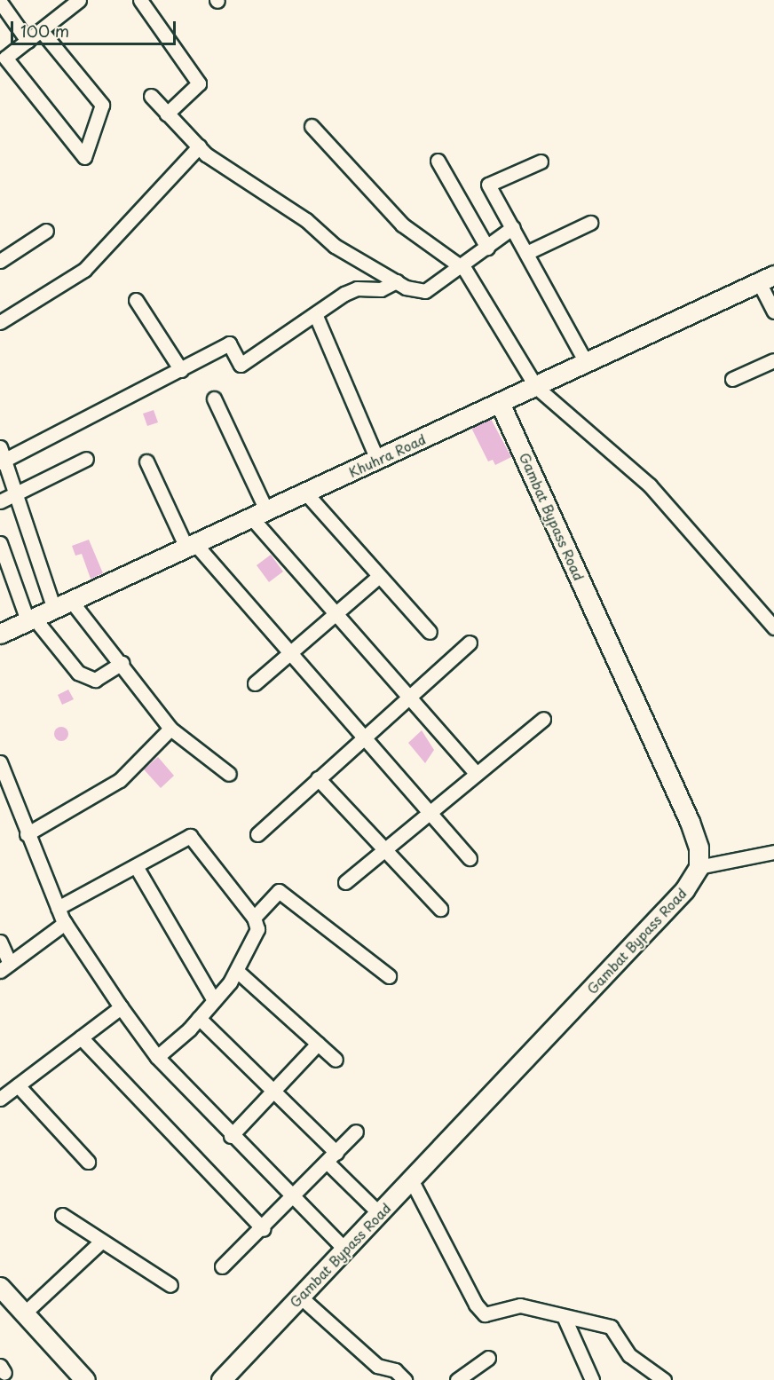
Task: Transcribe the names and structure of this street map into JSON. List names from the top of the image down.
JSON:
{
  "streets": {
    "street": ["Khuhra Road", "Gambat Bypass Road"]
  },
  "crossings": [
    ["Khuhra Road", "Gambat Bypass Road"]
  ],
  "scale_bar": "100 m"
}
